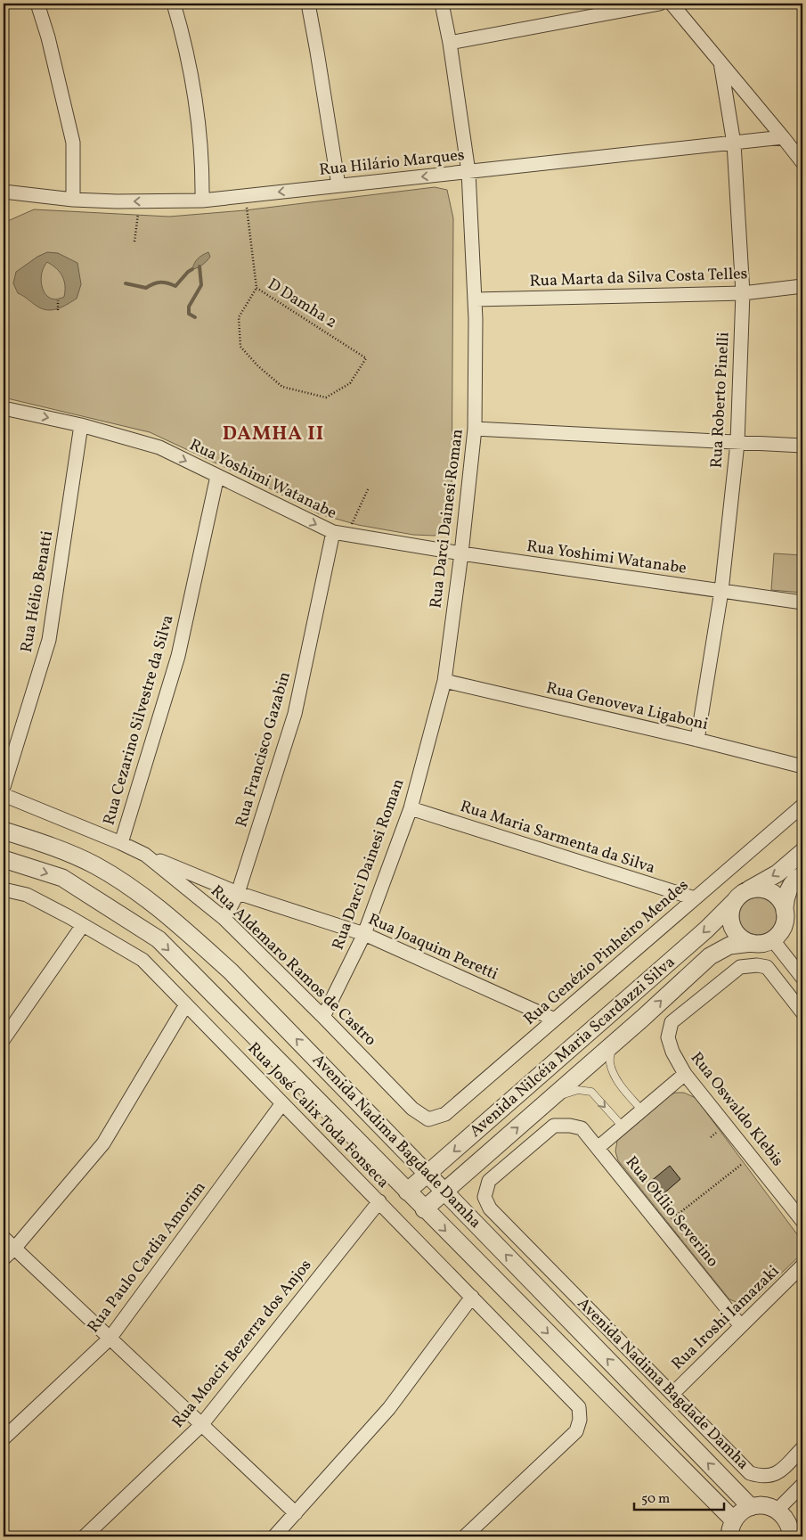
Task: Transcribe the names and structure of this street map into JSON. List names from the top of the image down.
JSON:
{
  "streets": {
    "street": [
      "Rua Hilário Marques",
      "Rua Marta da Silva Costa Telles",
      "Rua Roberto Pinelli",
      "Rua Yoshimi Watanabe",
      "Rua Darci Dainesi Roman",
      "Rua Hélio Benatti",
      "Rua Genoveva Ligaboni",
      "Rua Cezarino Silvestre da Silva",
      "Rua Francisco Gazabin",
      "Rua Maria Sarmenta da Silva",
      "Rua Joaquim Peretti",
      "Rua Genézio Pinheiro Mendes",
      "Rua Aldemaro Ramos de Castro",
      "Avenida Nilcéia Maria Scardazzi Silva",
      "Rua Oswaldo Klebis",
      "Rua José Calix Toda Fonseca",
      "Avenida Nadima Bagdade Damha",
      "Rua Otílio Severino",
      "Rua Paulo Cardia Amorim",
      "Rua Iroshi Iamazaki",
      "Rua Moacir Bezerra dos Anjos"
    ],
    "path": ["D Damha 2"]
  },
  "crossings": [
    ["Rua Hilário Marques", "Rua Roberto Pinelli"],
    ["Rua Hilário Marques", "Rua Darci Dainesi Roman"],
    ["Rua Marta da Silva Costa Telles", "Rua Roberto Pinelli"],
    ["Rua Marta da Silva Costa Telles", "Rua Darci Dainesi Roman"],
    ["Rua Roberto Pinelli", "Rua Yoshimi Watanabe"],
    ["Rua Roberto Pinelli", "Rua Genoveva Ligaboni"],
    ["Rua Yoshimi Watanabe", "Rua Darci Dainesi Roman"],
    ["Rua Yoshimi Watanabe", "Rua Hélio Benatti"],
    ["Rua Yoshimi Watanabe", "Rua Cezarino Silvestre da Silva"],
    ["Rua Yoshimi Watanabe", "Rua Francisco Gazabin"],
    ["Rua Darci Dainesi Roman", "Rua Genoveva Ligaboni"],
    ["Rua Darci Dainesi Roman", "Rua Maria Sarmenta da Silva"],
    ["Rua Darci Dainesi Roman", "Rua Joaquim Peretti"],
    ["Rua Darci Dainesi Roman", "Rua Aldemaro Ramos de Castro"],
    ["Rua Cezarino Silvestre da Silva", "Rua Aldemaro Ramos de Castro"],
    ["Rua Francisco Gazabin", "Rua Joaquim Peretti"],
    ["Rua Francisco Gazabin", "Rua Aldemaro Ramos de Castro"],
    ["Rua Maria Sarmenta da Silva", "Rua Genézio Pinheiro Mendes"],
    ["Rua Joaquim Peretti", "Rua Genézio Pinheiro Mendes"],
    ["Rua Joaquim Peretti", "Rua Aldemaro Ramos de Castro"],
    ["Rua Genézio Pinheiro Mendes", "Rua Aldemaro Ramos de Castro"],
    ["Avenida Nilcéia Maria Scardazzi Silva", "Avenida Nadima Bagdade Damha"],
    ["Rua José Calix Toda Fonseca", "Rua Paulo Cardia Amorim"],
    ["Rua José Calix Toda Fonseca", "Rua Moacir Bezerra dos Anjos"],
    ["Avenida Nadima Bagdade Damha", "Rua Otílio Severino"],
    ["Avenida Nadima Bagdade Damha", "Rua Iroshi Iamazaki"],
    ["Rua Otílio Severino", "Rua Iroshi Iamazaki"]
  ],
  "one_way": ["Rua Hilário Marques", "Rua Yoshimi Watanabe"],
  "districts": ["DAMHA II"],
  "scale_bar": "50 m"
}
